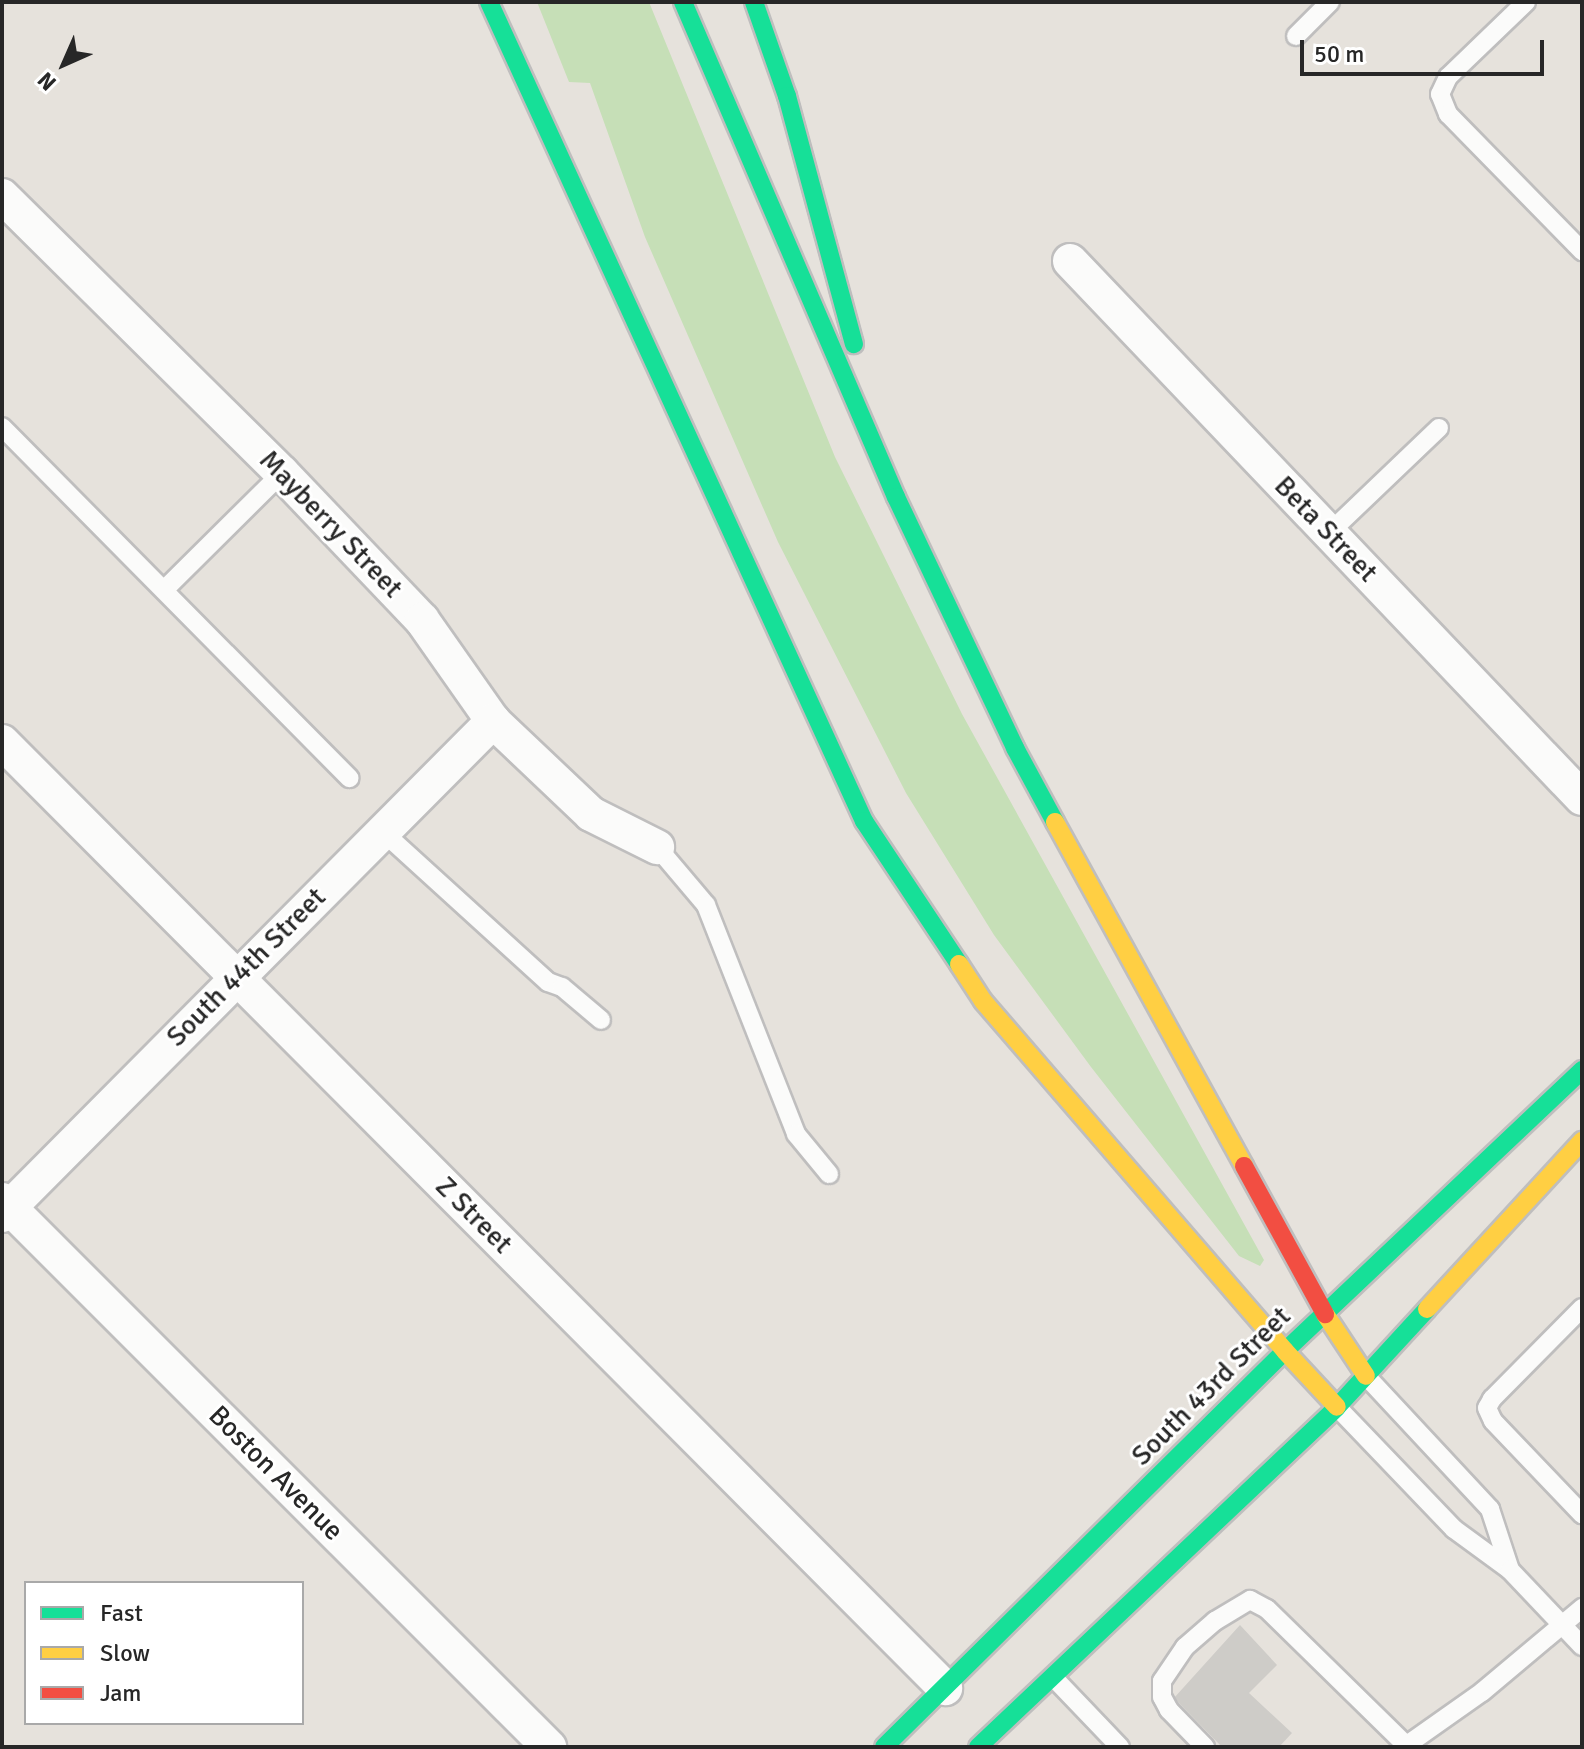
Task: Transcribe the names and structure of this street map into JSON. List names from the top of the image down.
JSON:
{
  "streets": {
    "main road": ["South 43rd Street"],
    "street": [
      "Mayberry Street",
      "Beta Street",
      "South 44th Street",
      "Z Street",
      "Boston Avenue"
    ]
  },
  "crossings": [
    ["Mayberry Street", "South 44th Street"],
    ["South 44th Street", "Z Street"],
    ["South 44th Street", "Boston Avenue"],
    ["Z Street", "South 43rd Street"]
  ],
  "legend": ["Fast", "Slow", "Jam"],
  "scale_bar": "50 m",
  "north": "bottom left"
}
